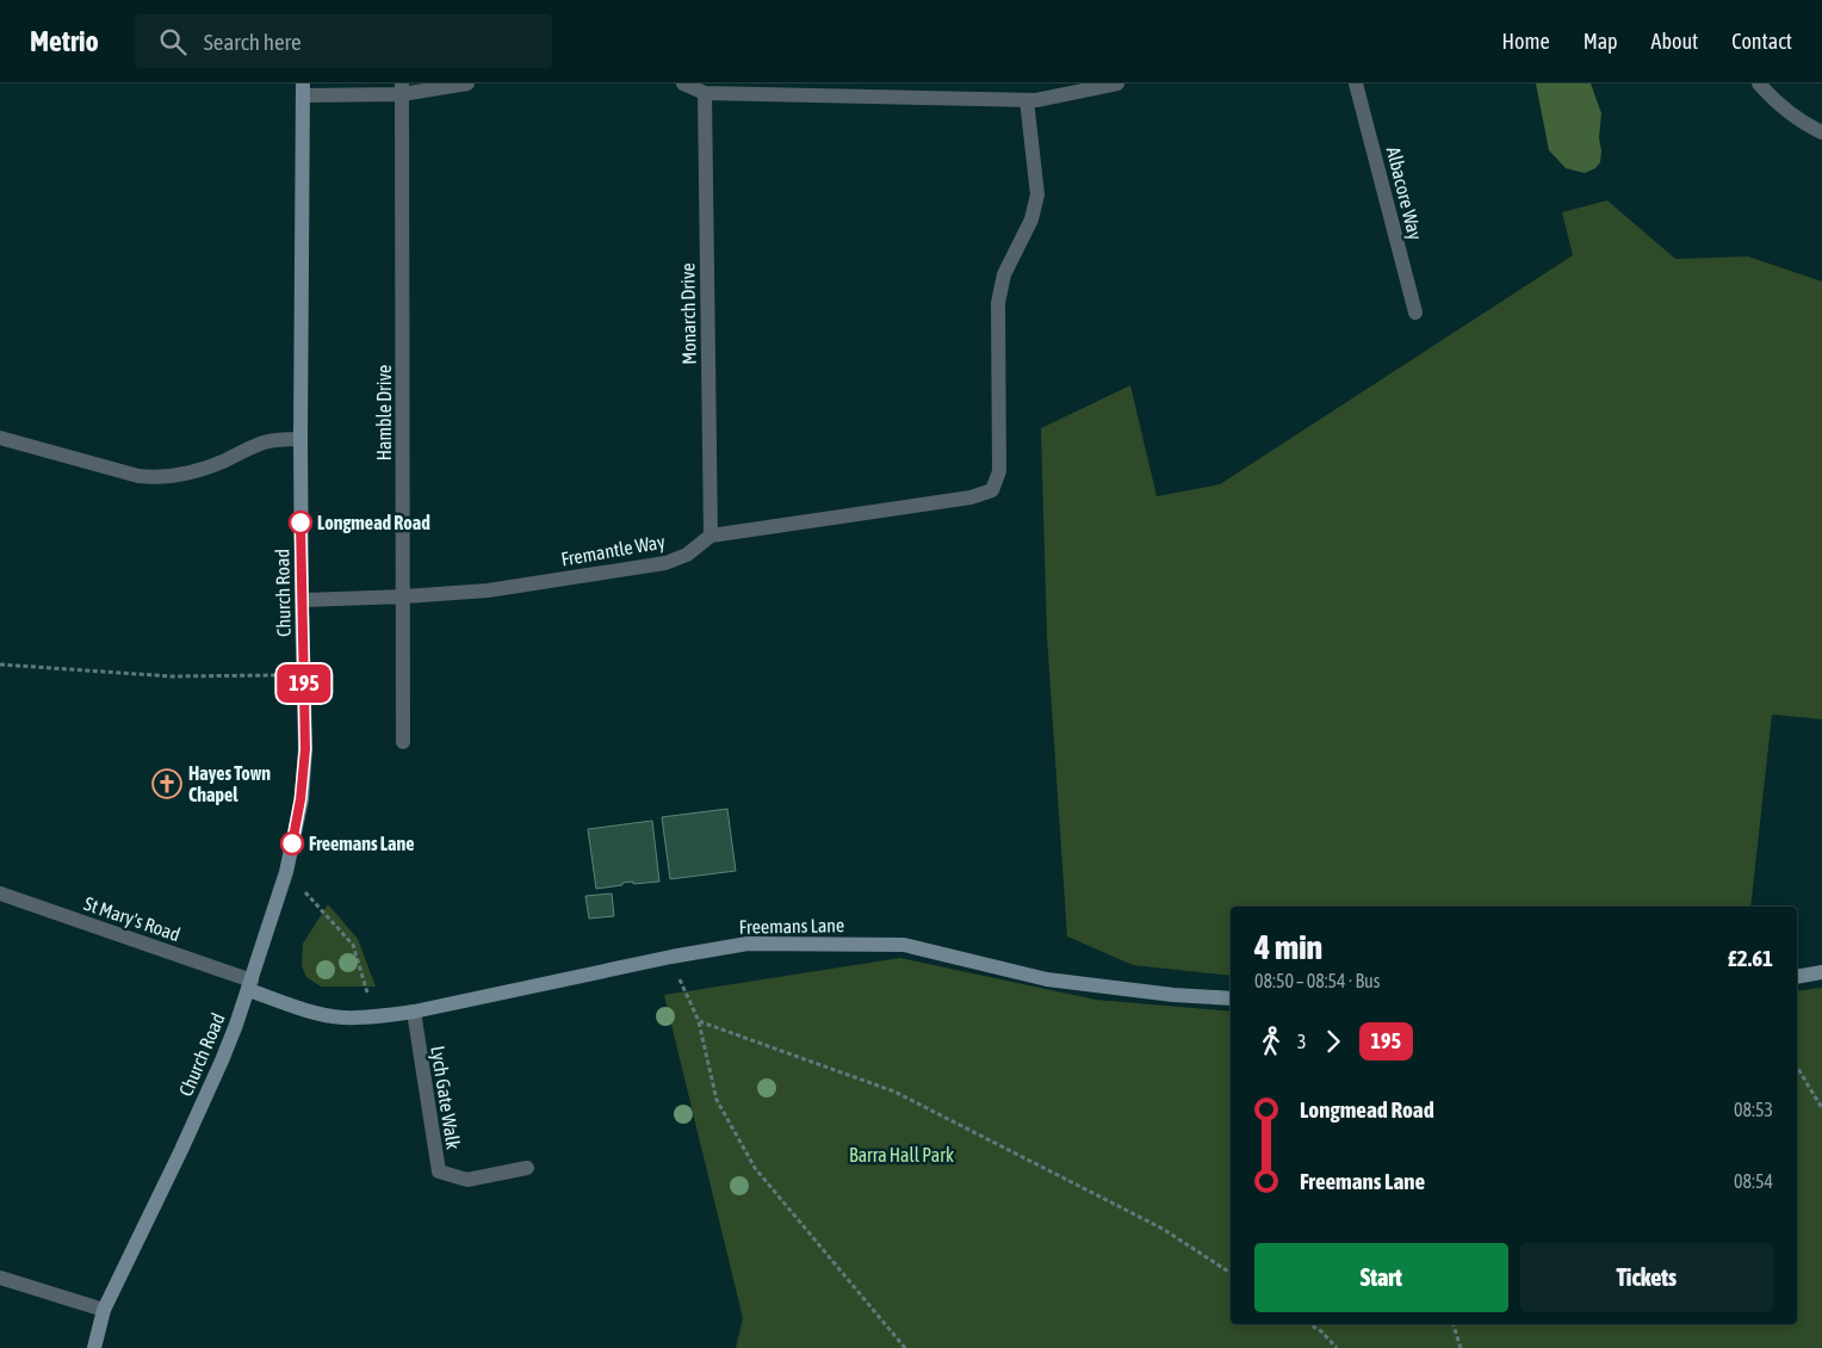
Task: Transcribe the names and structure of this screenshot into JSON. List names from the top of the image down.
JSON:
{
  "streets": {
    "street": [
      "Albacore Way",
      "Monarch Drive",
      "Hamble Drive",
      "Fremantle Way",
      "Church Road",
      "St Mary's Road",
      "Freemans Lane",
      "Lych Gate Walk"
    ]
  },
  "crossings": [
    ["Monarch Drive", "Fremantle Way"],
    ["Hamble Drive", "Fremantle Way"],
    ["Fremantle Way", "Church Road"],
    ["Church Road", "St Mary's Road"],
    ["Church Road", "Freemans Lane"],
    ["St Mary's Road", "Freemans Lane"],
    ["Freemans Lane", "Lych Gate Walk"]
  ],
  "parks": ["Barra Hall Park"],
  "places": {
    "other": ["Longmead Road", "Freemans Lane"],
    "church": ["Hayes Town Chapel"]
  },
  "lines": ["bus line 195"],
  "page": {
    "header": "Metrio",
    "search": "Search here",
    "nav": [
      "Home",
      "Map",
      "About",
      "Contact"
    ],
    "on_map": "195",
    "heading": ["4 min", "08:50 – 08:54 · Bus", "£2.61"],
    "legs": ["3", "195"],
    "list": [
      {
        "name": "Longmead Road",
        "value": "08:53"
      },
      {
        "name": "Freemans Lane",
        "value": "08:54"
      }
    ],
    "buttons": ["Start", "Tickets"]
  }
}
